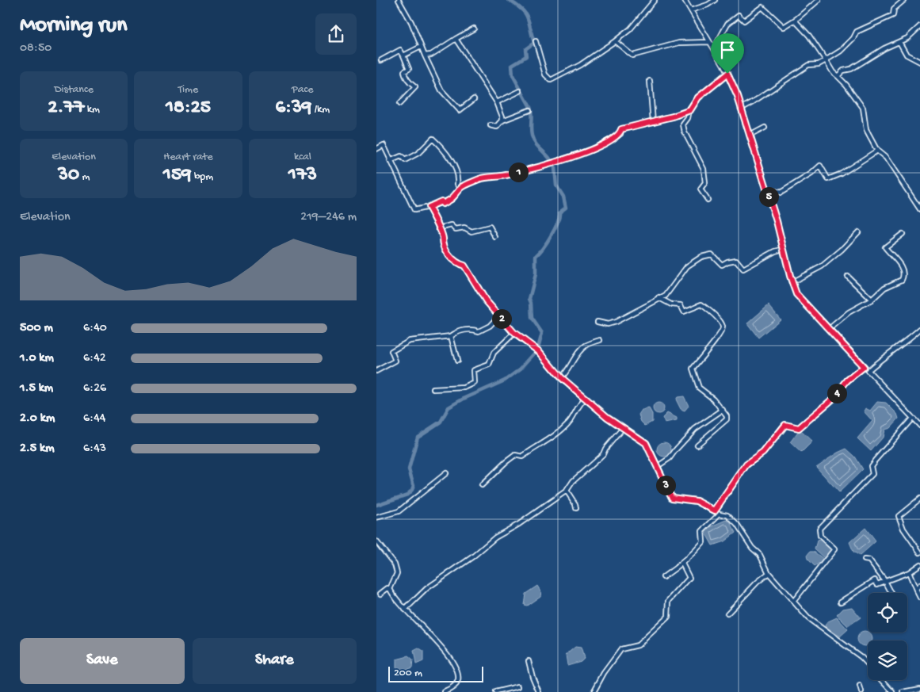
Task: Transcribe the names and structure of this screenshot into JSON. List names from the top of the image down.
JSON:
{
  "scale_bar": "200 m",
  "page": {
    "heading": ["Morning run", "08:50"],
    "stats": [
      ["Distance", "2.77 km"],
      ["Time", "18:25"],
      ["Pace", "6:39 /km"],
      ["Elevation", "30 m"],
      ["Heart rate", "159 bpm"],
      ["kcal", "173"]
    ],
    "pins": [
      "1",
      "5",
      "2",
      "4",
      "3"
    ],
    "chart": ["Elevation", "219–246 m"],
    "list": [
      {
        "name": "500 m",
        "note": "6:40"
      },
      {
        "name": "1.0 km",
        "note": "6:42"
      },
      {
        "name": "1.5 km",
        "note": "6:26"
      },
      {
        "name": "2.0 km",
        "note": "6:44"
      },
      {
        "name": "2.5 km",
        "note": "6:43"
      }
    ],
    "buttons": ["Save", "Share"],
    "scale": "200 m"
  }
}
